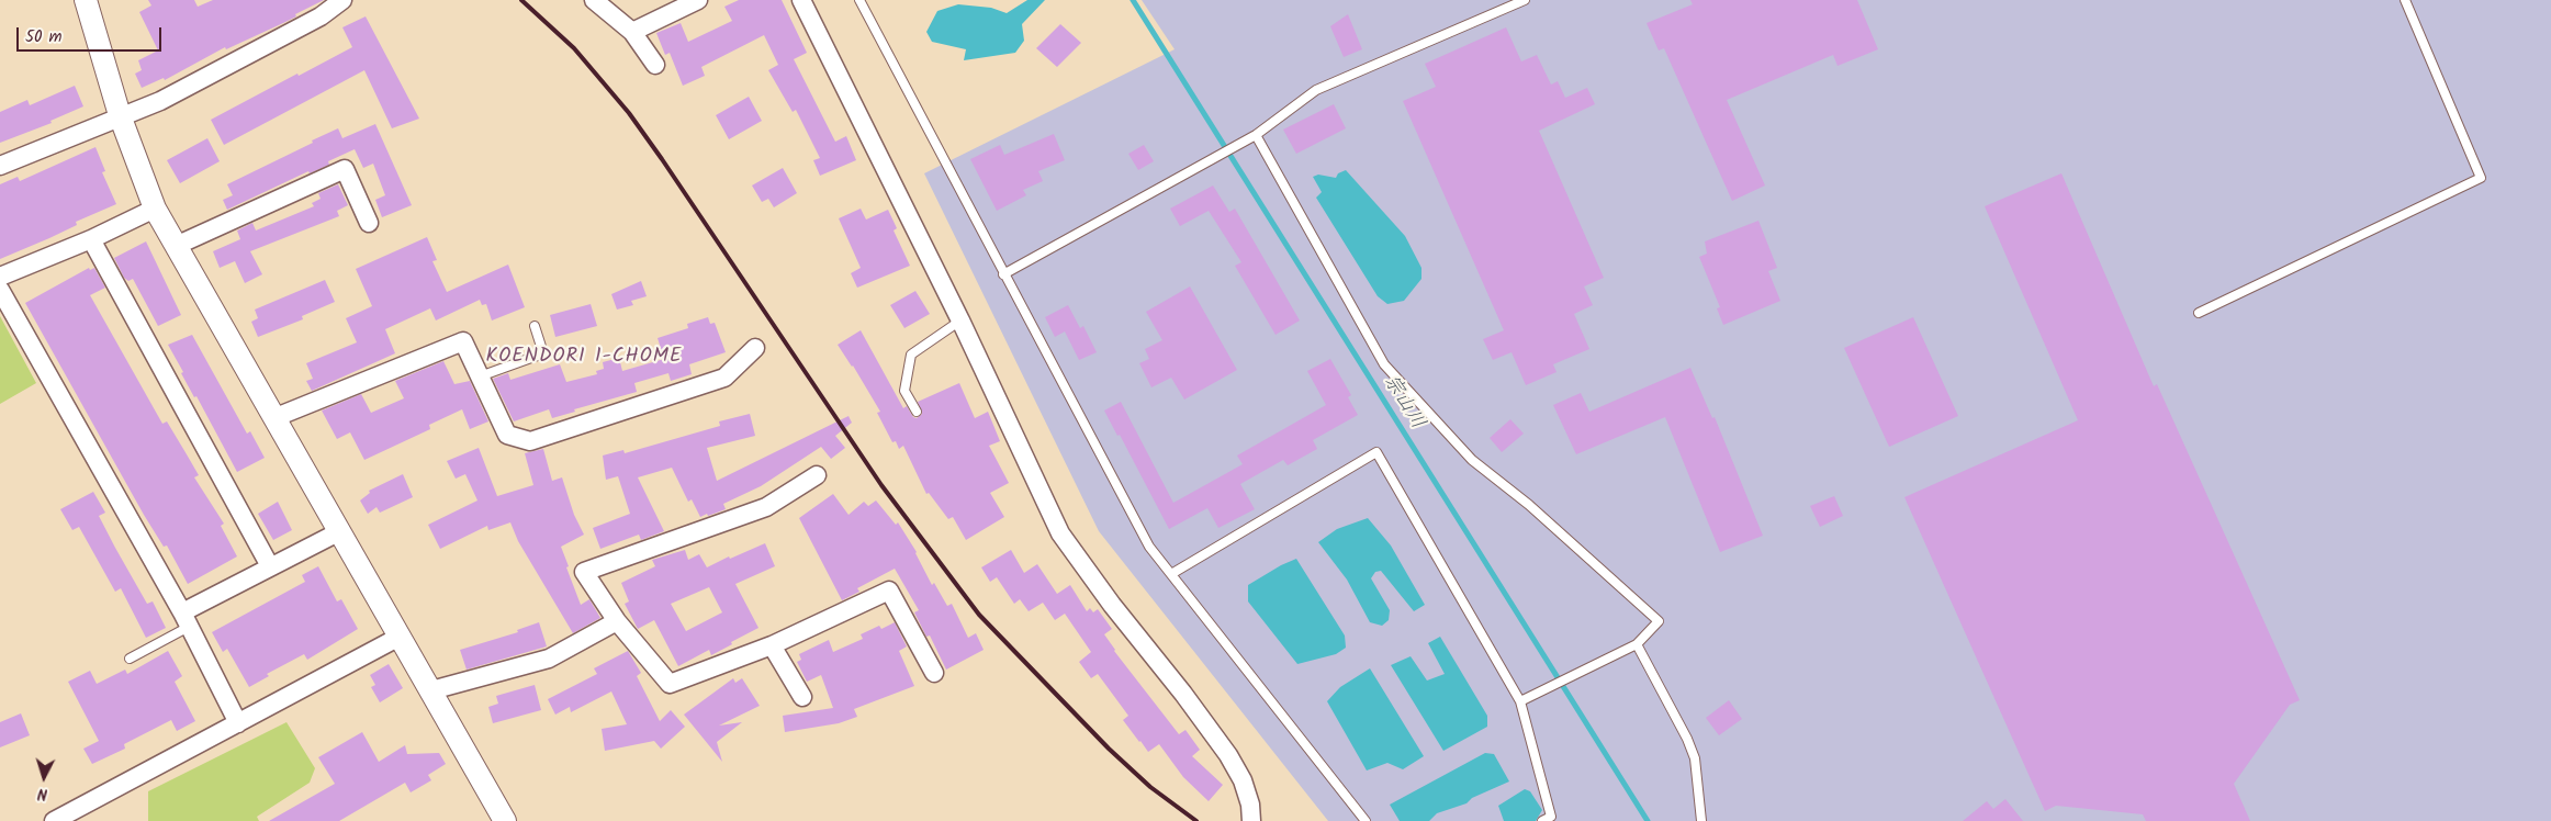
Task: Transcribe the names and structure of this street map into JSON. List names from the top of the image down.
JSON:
{
  "districts": ["KOENDORI 1-CHOME"],
  "water": ["宗山川"],
  "scale_bar": "50 m",
  "north": "bottom"
}
